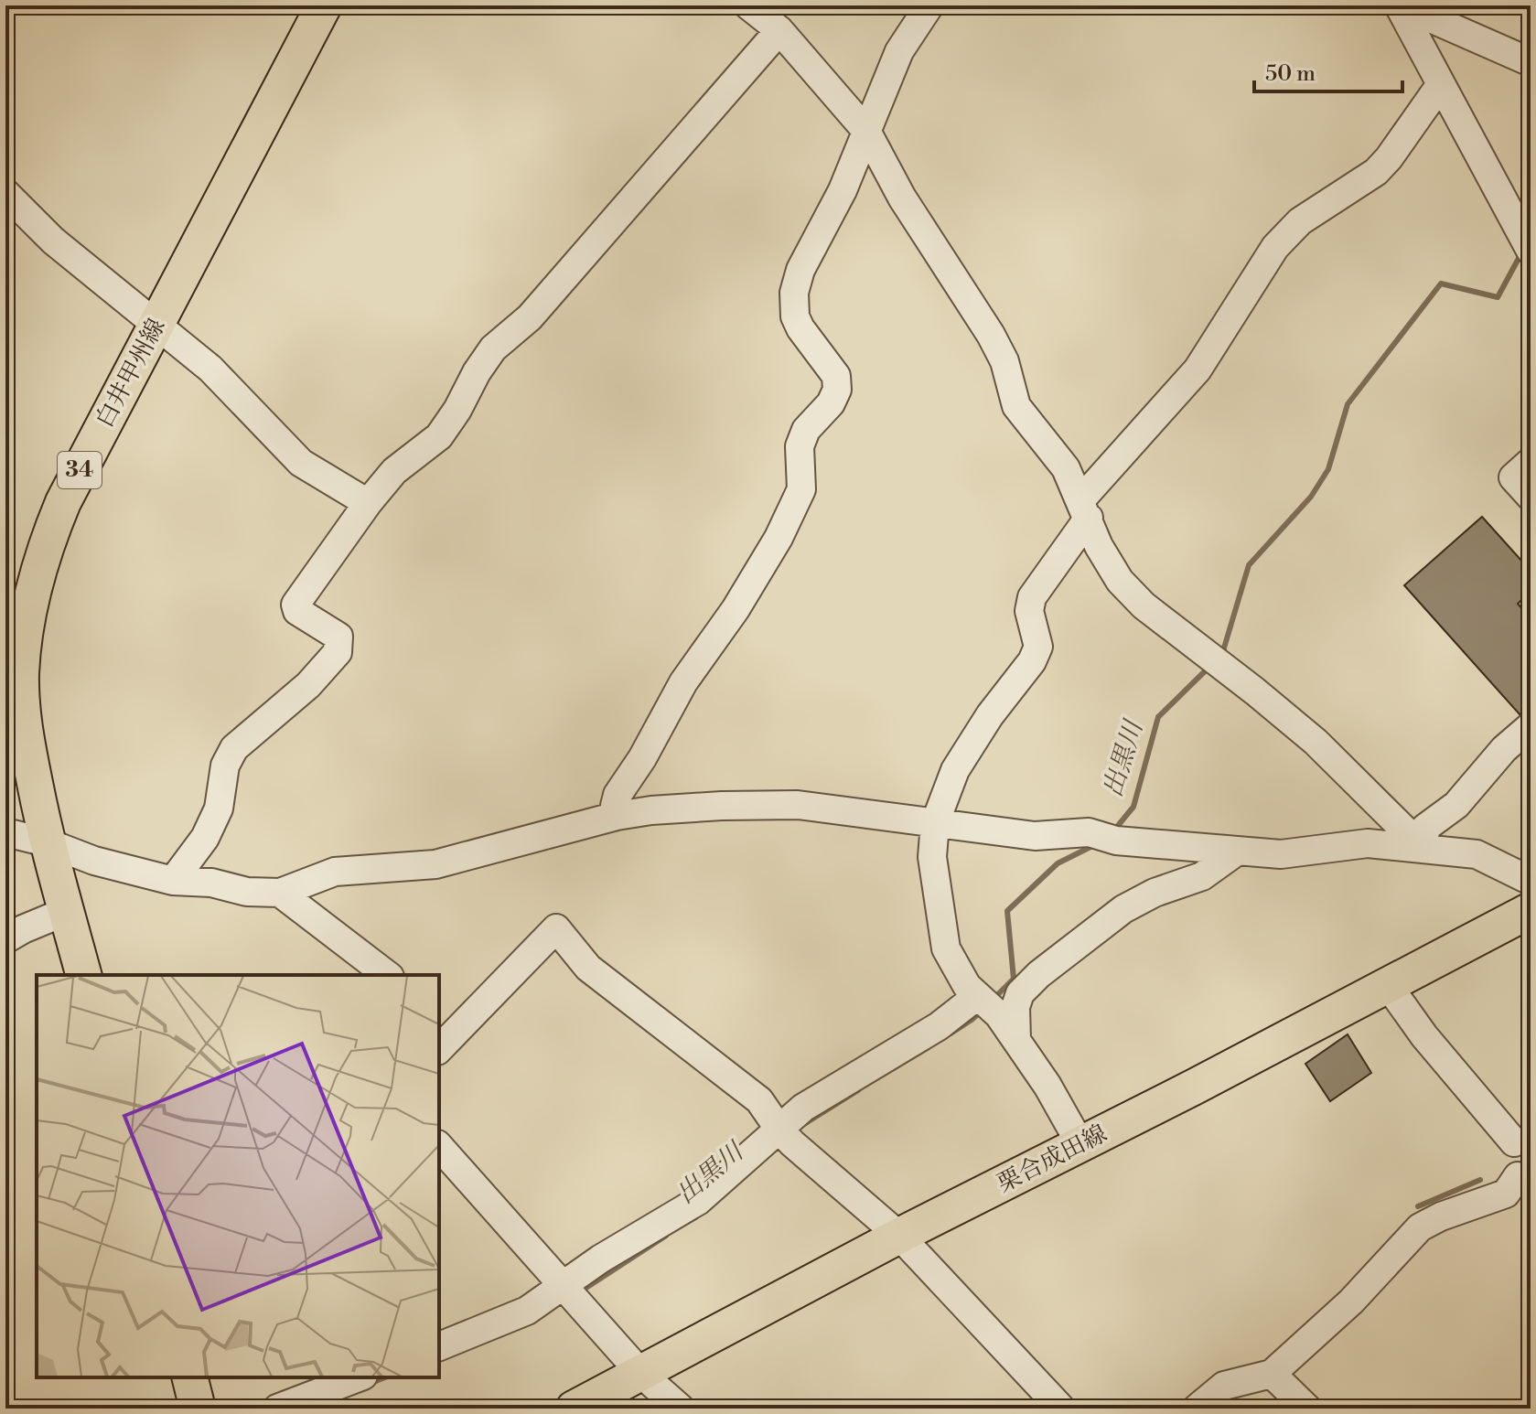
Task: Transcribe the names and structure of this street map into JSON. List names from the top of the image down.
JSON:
{
  "streets": {
    "main road": ["白井甲州線", "34", "栗合成田線"]
  },
  "water": ["出黒川"],
  "scale_bar": "50 m"
}
